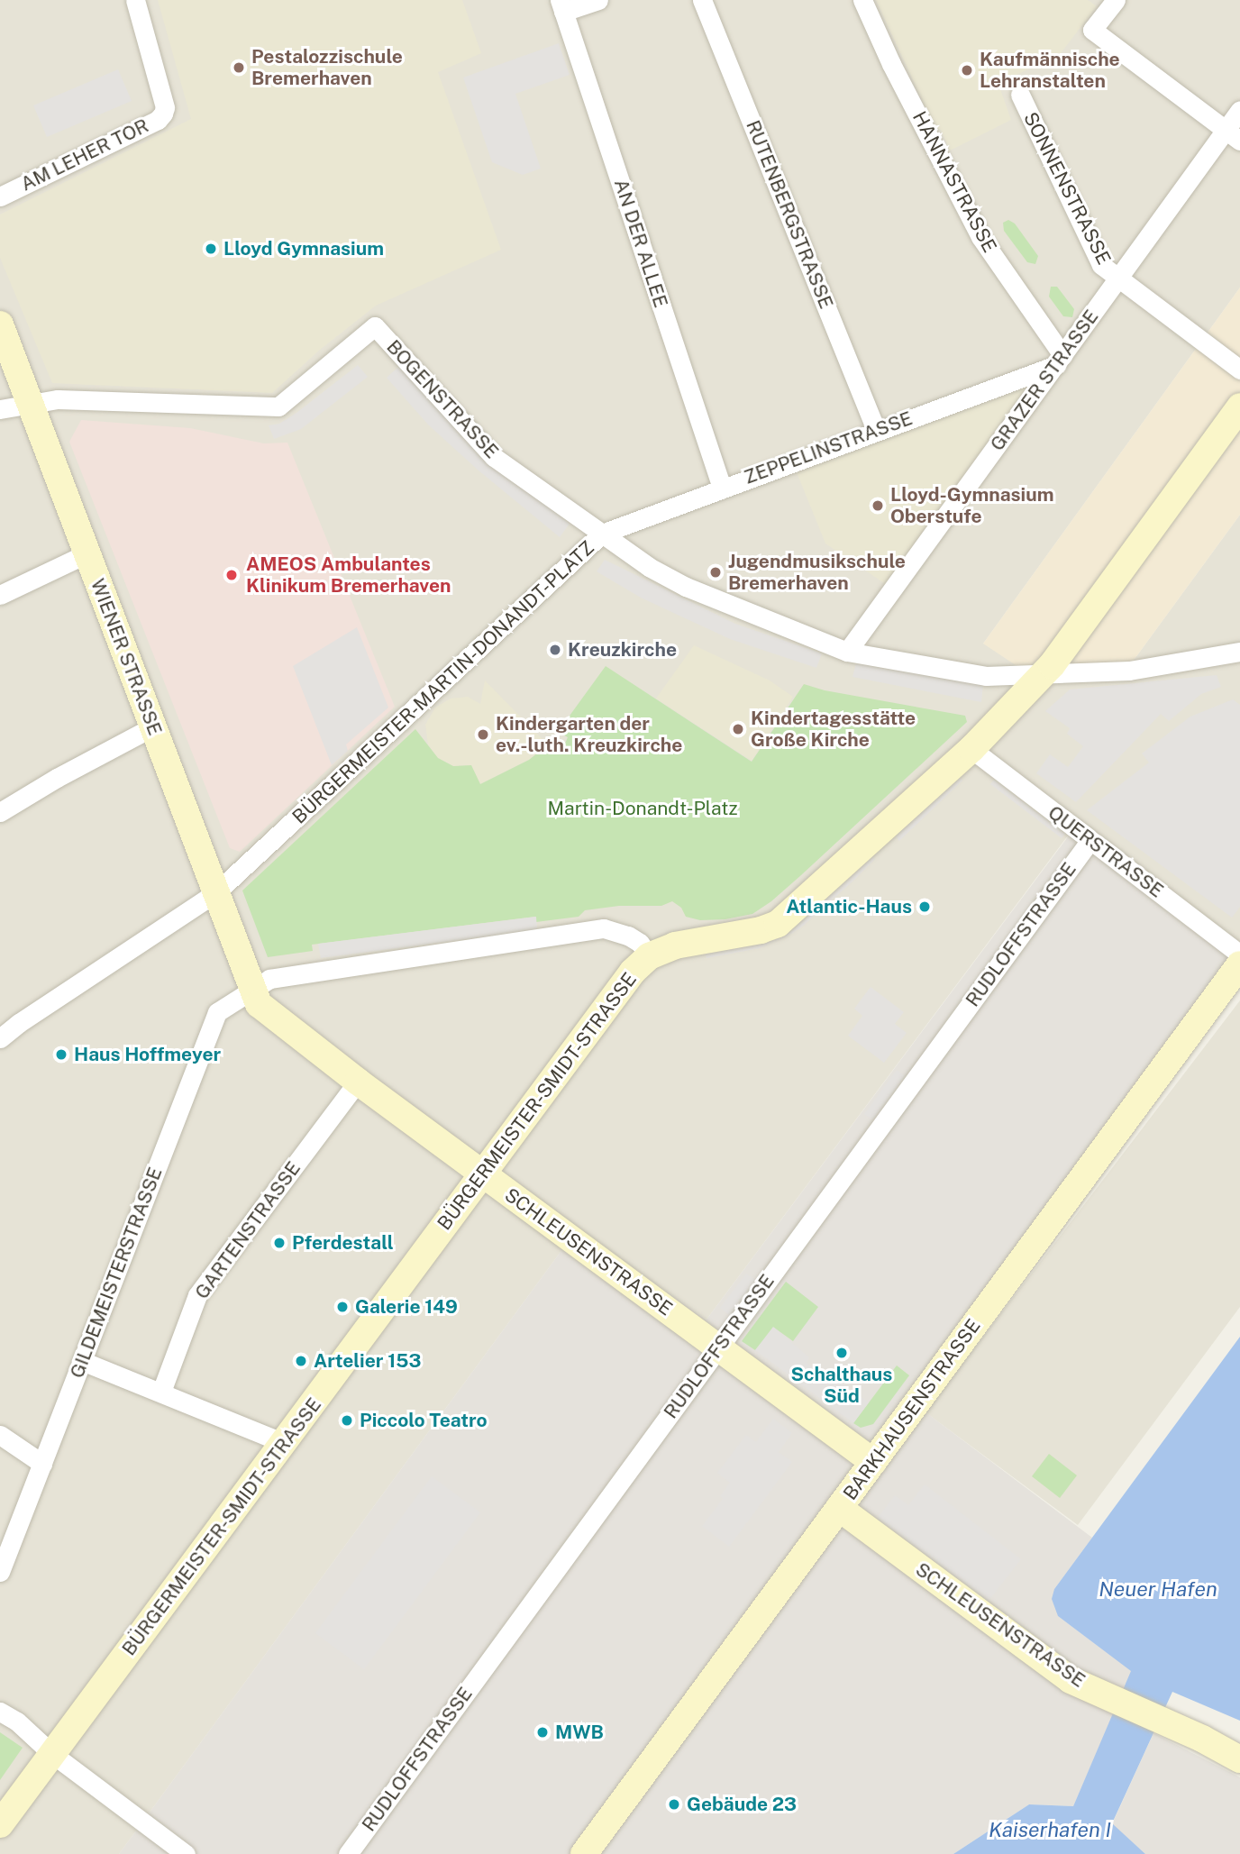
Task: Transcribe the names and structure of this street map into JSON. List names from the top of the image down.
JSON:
{
  "streets": {
    "street": [
      "AM LEHER TOR",
      "HANNASTRASSE",
      "SONNENSTRASSE",
      "RUTENBERGSTRASSE",
      "AN DER ALLEE",
      "GRAZER STRASSE",
      "BOGENSTRASSE",
      "ZEPPELINSTRASSE",
      "WIENER STRASSE",
      "BÜRGERMEISTER-MARTIN-DONANDT-PLATZ",
      "QUERSTRASSE",
      "RUDLOFFSTRASSE",
      "BÜRGERMEISTER-SMIDT-STRASSE",
      "GARTENSTRASSE",
      "SCHLEUSENSTRASSE",
      "GILDEMEISTERSTRASSE",
      "BARKHAUSENSTRASSE"
    ]
  },
  "crossings": [
    ["HANNASTRASSE", "GRAZER STRASSE"],
    ["HANNASTRASSE", "ZEPPELINSTRASSE"],
    ["SONNENSTRASSE", "GRAZER STRASSE"],
    ["RUTENBERGSTRASSE", "ZEPPELINSTRASSE"],
    ["AN DER ALLEE", "ZEPPELINSTRASSE"],
    ["GRAZER STRASSE", "ZEPPELINSTRASSE"],
    ["GRAZER STRASSE", "BÜRGERMEISTER-MARTIN-DONANDT-PLATZ"],
    ["BOGENSTRASSE", "ZEPPELINSTRASSE"],
    ["BOGENSTRASSE", "WIENER STRASSE"],
    ["BOGENSTRASSE", "BÜRGERMEISTER-MARTIN-DONANDT-PLATZ"],
    ["ZEPPELINSTRASSE", "BÜRGERMEISTER-MARTIN-DONANDT-PLATZ"],
    ["WIENER STRASSE", "BÜRGERMEISTER-MARTIN-DONANDT-PLATZ"],
    ["WIENER STRASSE", "SCHLEUSENSTRASSE"],
    ["WIENER STRASSE", "GILDEMEISTERSTRASSE"],
    ["BÜRGERMEISTER-MARTIN-DONANDT-PLATZ", "BÜRGERMEISTER-SMIDT-STRASSE"],
    ["QUERSTRASSE", "RUDLOFFSTRASSE"],
    ["QUERSTRASSE", "BÜRGERMEISTER-SMIDT-STRASSE"],
    ["RUDLOFFSTRASSE", "SCHLEUSENSTRASSE"],
    ["BÜRGERMEISTER-SMIDT-STRASSE", "SCHLEUSENSTRASSE"],
    ["GARTENSTRASSE", "SCHLEUSENSTRASSE"],
    ["SCHLEUSENSTRASSE", "GILDEMEISTERSTRASSE"],
    ["SCHLEUSENSTRASSE", "BARKHAUSENSTRASSE"]
  ],
  "water": ["Neuer Hafen", "Kaiserhafen I"],
  "parks": ["Martin-Donandt-Platz"],
  "places": [
    "Pestalozzischule Bremerhaven",
    "Kaufmännische Lehranstalten",
    "Lloyd Gymnasium",
    "Lloyd-Gymnasium Oberstufe",
    "Jugendmusikschule Bremerhaven",
    "AMEOS Ambulantes Klinikum Bremerhaven",
    "Kreuzkirche",
    "Kindertagesstätte Große Kirche",
    "Kindergarten der ev.-luth. Kreuzkirche",
    "Atlantic-Haus",
    "Haus Hoffmeyer",
    "Pferdestall",
    "Galerie 149",
    "Schalthaus Süd",
    "Artelier 153",
    "Piccolo Teatro",
    "MWB",
    "Gebäude 23"
  ]
}
